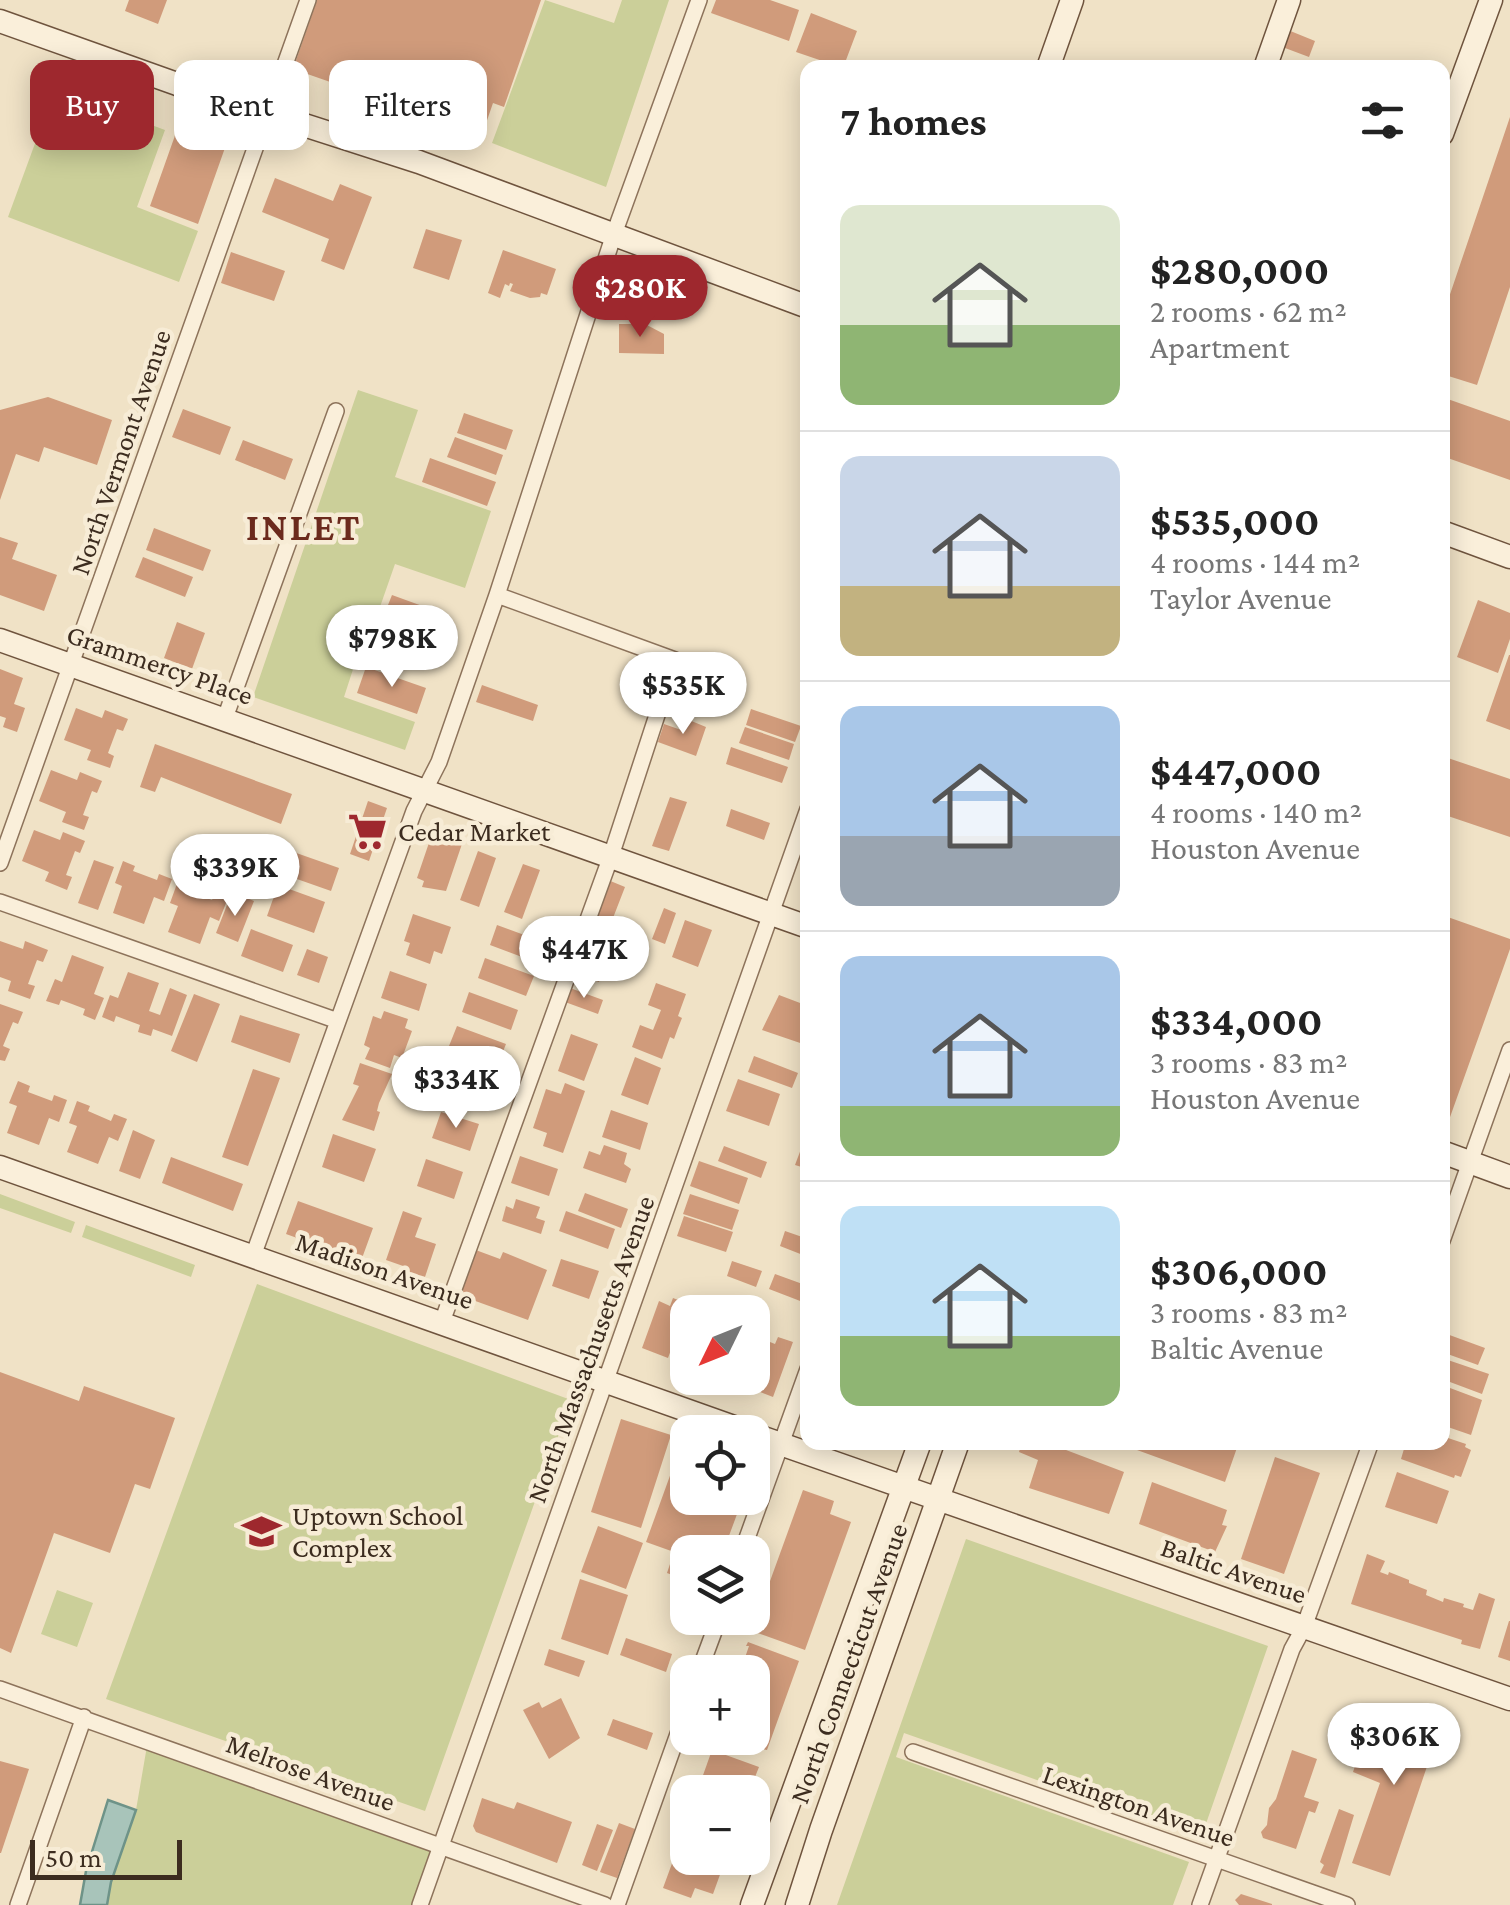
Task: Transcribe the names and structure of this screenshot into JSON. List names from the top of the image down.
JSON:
{
  "streets": {
    "street": [
      "North Vermont Avenue",
      "Grammercy Place",
      "Madison Avenue",
      "North Massachusetts Avenue",
      "Baltic Avenue",
      "North Connecticut Avenue",
      "Melrose Avenue",
      "Lexington Avenue"
    ]
  },
  "crossings": [
    ["North Vermont Avenue", "Grammercy Place"],
    ["Grammercy Place", "North Massachusetts Avenue"],
    ["Madison Avenue", "North Massachusetts Avenue"],
    ["Madison Avenue", "Baltic Avenue"],
    ["Madison Avenue", "North Connecticut Avenue"],
    ["North Massachusetts Avenue", "Melrose Avenue"],
    ["Baltic Avenue", "North Connecticut Avenue"]
  ],
  "districts": ["INLET"],
  "places": {
    "supermarket": ["Cedar Market"],
    "school or university": ["Uptown School Complex"]
  },
  "scale_bar": "50 m",
  "north": "bottom left",
  "page": {
    "chip": ["Buy", "Rent", "Filters"],
    "heading": "7 homes",
    "list": [
      {
        "name": "$280,000",
        "note": "2 rooms · 62 m² · Apartment"
      },
      {
        "name": "$535,000",
        "note": "4 rooms · 144 m² · Taylor Avenue"
      },
      {
        "name": "$447,000",
        "note": "4 rooms · 140 m² · Houston Avenue"
      },
      {
        "name": "$334,000",
        "note": "3 rooms · 83 m² · Houston Avenue"
      },
      {
        "name": "$306,000",
        "note": "3 rooms · 83 m² · Baltic Avenue"
      }
    ],
    "price": [
      "$280K",
      "$798K",
      "$535K",
      "$339K",
      "$447K",
      "$334K",
      "$306K"
    ],
    "map_buttons": ["+", "−"],
    "scale": "50 m"
  }
}
